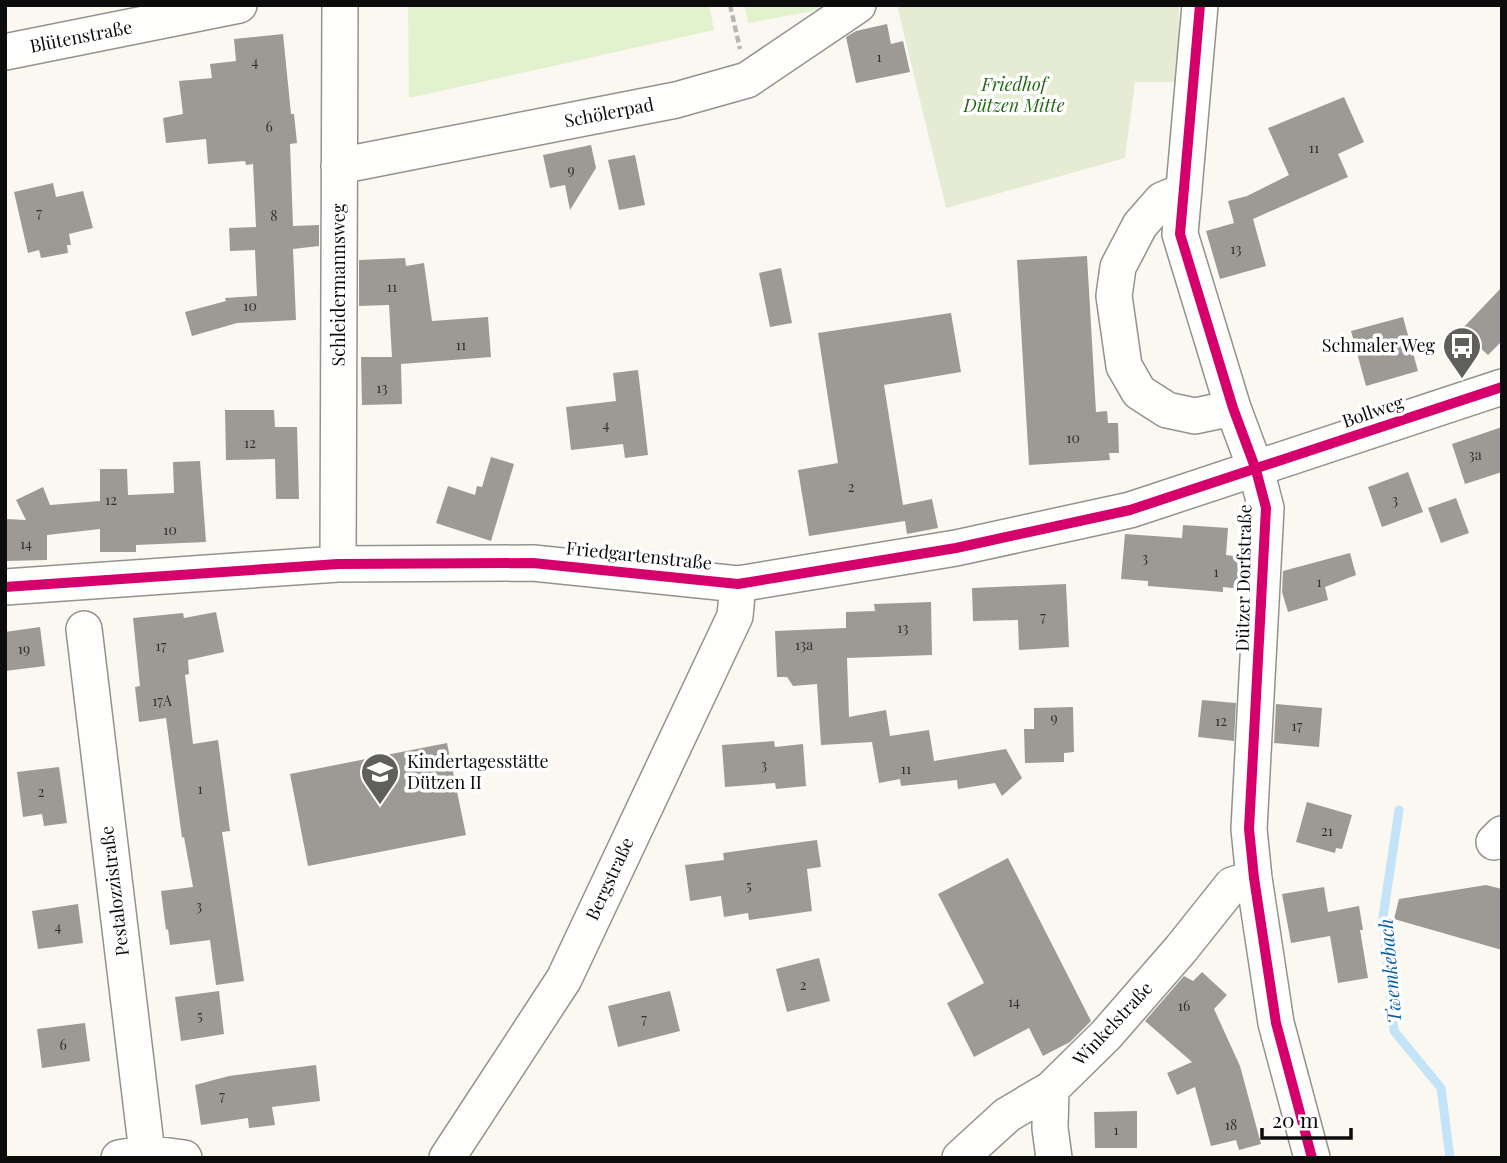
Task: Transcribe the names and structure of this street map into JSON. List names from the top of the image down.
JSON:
{
  "streets": {
    "street": [
      "Blütenstraße",
      "Schölerpad",
      "Schleidermannsweg",
      "Bollweg",
      "Friedgartenstraße",
      "Dützer Dorfstraße",
      "Bergstraße",
      "Pestalozzistraße",
      "Winkelstraße"
    ]
  },
  "crossings": [
    ["Schölerpad", "Schleidermannsweg"],
    ["Schleidermannsweg", "Friedgartenstraße"],
    ["Bollweg", "Friedgartenstraße"],
    ["Bollweg", "Dützer Dorfstraße"],
    ["Friedgartenstraße", "Dützer Dorfstraße"],
    ["Friedgartenstraße", "Bergstraße"],
    ["Dützer Dorfstraße", "Winkelstraße"]
  ],
  "water": ["Twemkebach"],
  "parks": ["Friedhof Dützen Mitte"],
  "places": {
    "bus stop": ["Schmaler Weg"],
    "school or university": ["Kindertagesstätte Dützen II"]
  },
  "house_numbers": [
    "1",
    "4",
    "6",
    "11",
    "9",
    "7",
    "8",
    "13",
    "11",
    "10",
    "11",
    "13",
    "4",
    "10",
    "12",
    "3a",
    "2",
    "12",
    "3",
    "10",
    "14",
    "3",
    "1",
    "1",
    "7",
    "13",
    "13a",
    "17",
    "19",
    "17A",
    "9",
    "12",
    "17",
    "3",
    "11",
    "1",
    "2",
    "21",
    "5",
    "3",
    "4",
    "2",
    "14",
    "16",
    "5",
    "7",
    "6",
    "7",
    "18",
    "1"
  ],
  "scale_bar": "20 m"
}
